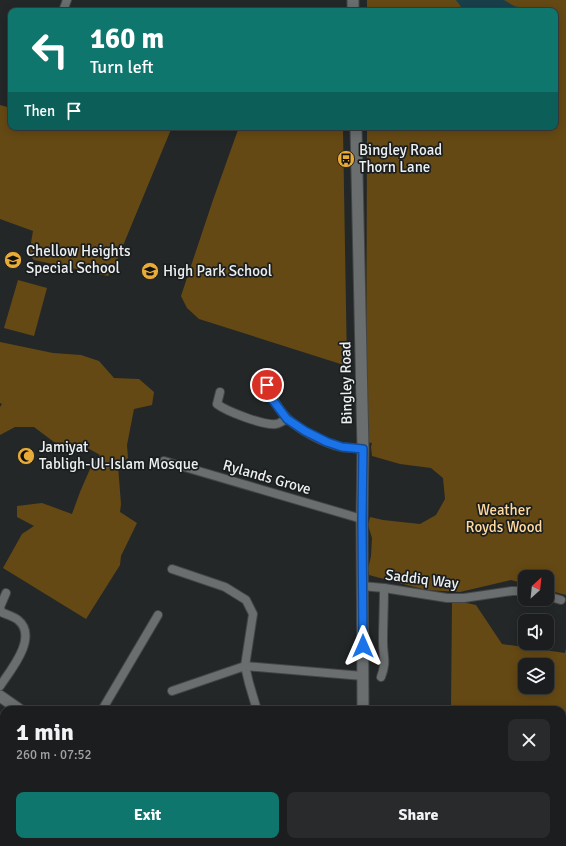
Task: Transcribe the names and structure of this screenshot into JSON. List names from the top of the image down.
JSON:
{
  "streets": {
    "main road": ["Bingley Road"],
    "street": ["Rylands Grove", "Saddiq Way"]
  },
  "crossings": [
    ["Bingley Road", "Rylands Grove"],
    ["Bingley Road", "Saddiq Way"]
  ],
  "parks": ["Weather Royds Wood"],
  "places": {
    "bus stop": ["Bingley Road Thorn Lane"],
    "school or university": ["Chellow Heights Special School", "High Park School"],
    "mosque": ["Jamiyat Tabligh-Ul-Islam Mosque"]
  },
  "north": "top right",
  "page": {
    "turn": ["160 m", "Turn left"],
    "then": "Then",
    "heading": ["1 min", "260 m · 07:52"],
    "buttons": ["Exit", "Share"]
  }
}
